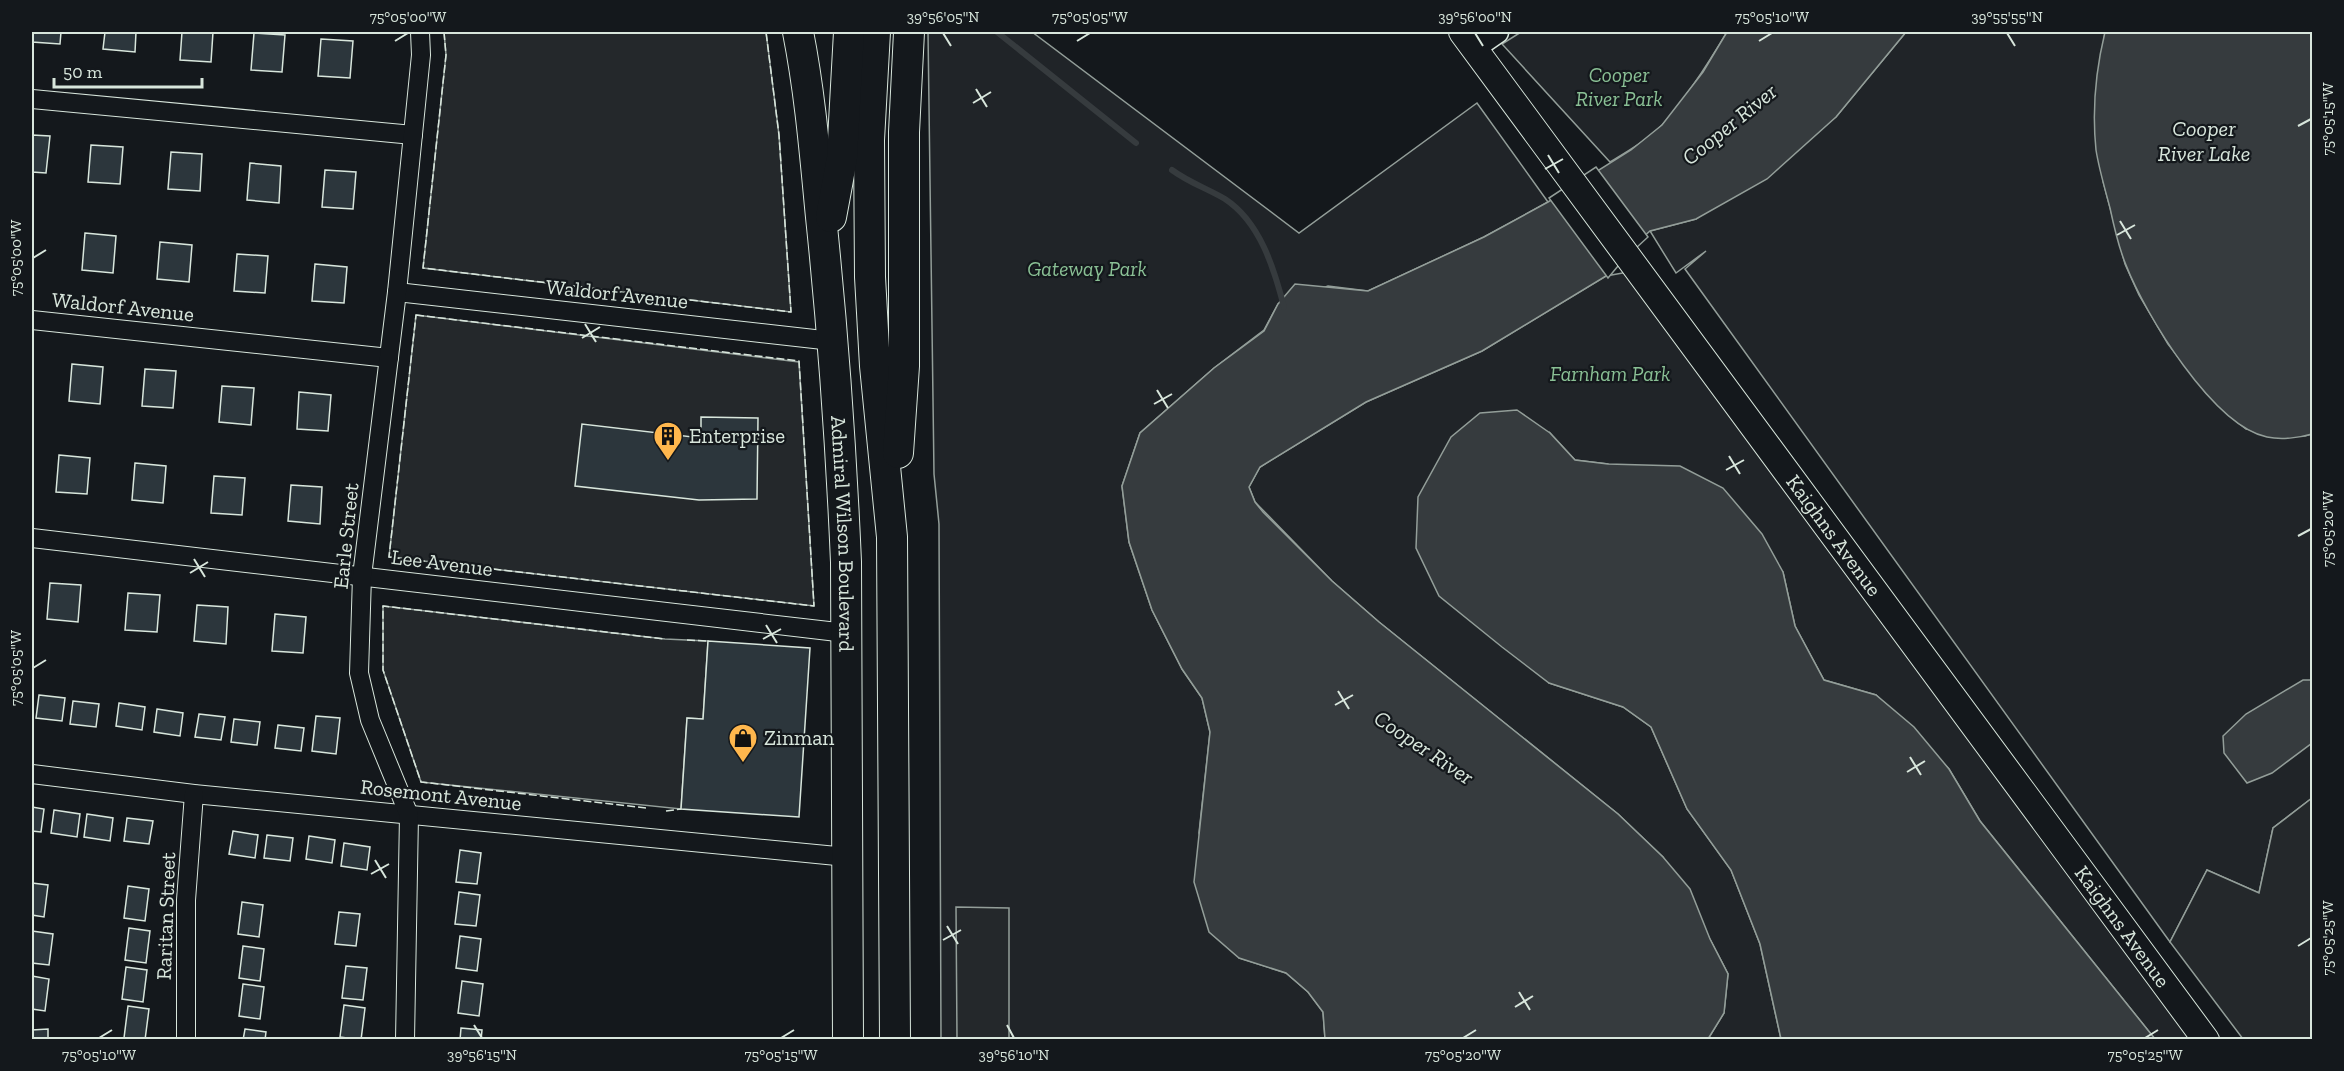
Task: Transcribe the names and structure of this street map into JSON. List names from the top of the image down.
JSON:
{
  "streets": {
    "highway": ["Admiral Wilson Boulevard"],
    "main road": ["Kaighns Avenue"],
    "street": [
      "Waldorf Avenue",
      "Earle Street",
      "Lee Avenue",
      "Rosemont Avenue",
      "Raritan Street"
    ]
  },
  "crossings": [
    ["Waldorf Avenue", "Admiral Wilson Boulevard"],
    ["Waldorf Avenue", "Earle Street"],
    ["Admiral Wilson Boulevard", "Lee Avenue"],
    ["Admiral Wilson Boulevard", "Rosemont Avenue"],
    ["Earle Street", "Lee Avenue"],
    ["Earle Street", "Rosemont Avenue"],
    ["Rosemont Avenue", "Raritan Street"]
  ],
  "water": ["Cooper River", "Cooper River Lake"],
  "parks": ["Cooper River Park", "Gateway Park", "Farnham Park"],
  "places": {
    "building": ["Enterprise"],
    "shop": ["Zinman"]
  },
  "scale_bar": "50 m",
  "coordinates": [
    "75°05'00\"W",
    "39°56'05\"N",
    "75°05'05\"W",
    "39°56'00\"N",
    "75°05'10\"W",
    "39°55'55\"N",
    "75°05'15\"W",
    "75°05'20\"W",
    "75°05'25\"W",
    "39°56'15\"N",
    "39°56'10\"N"
  ]
}
